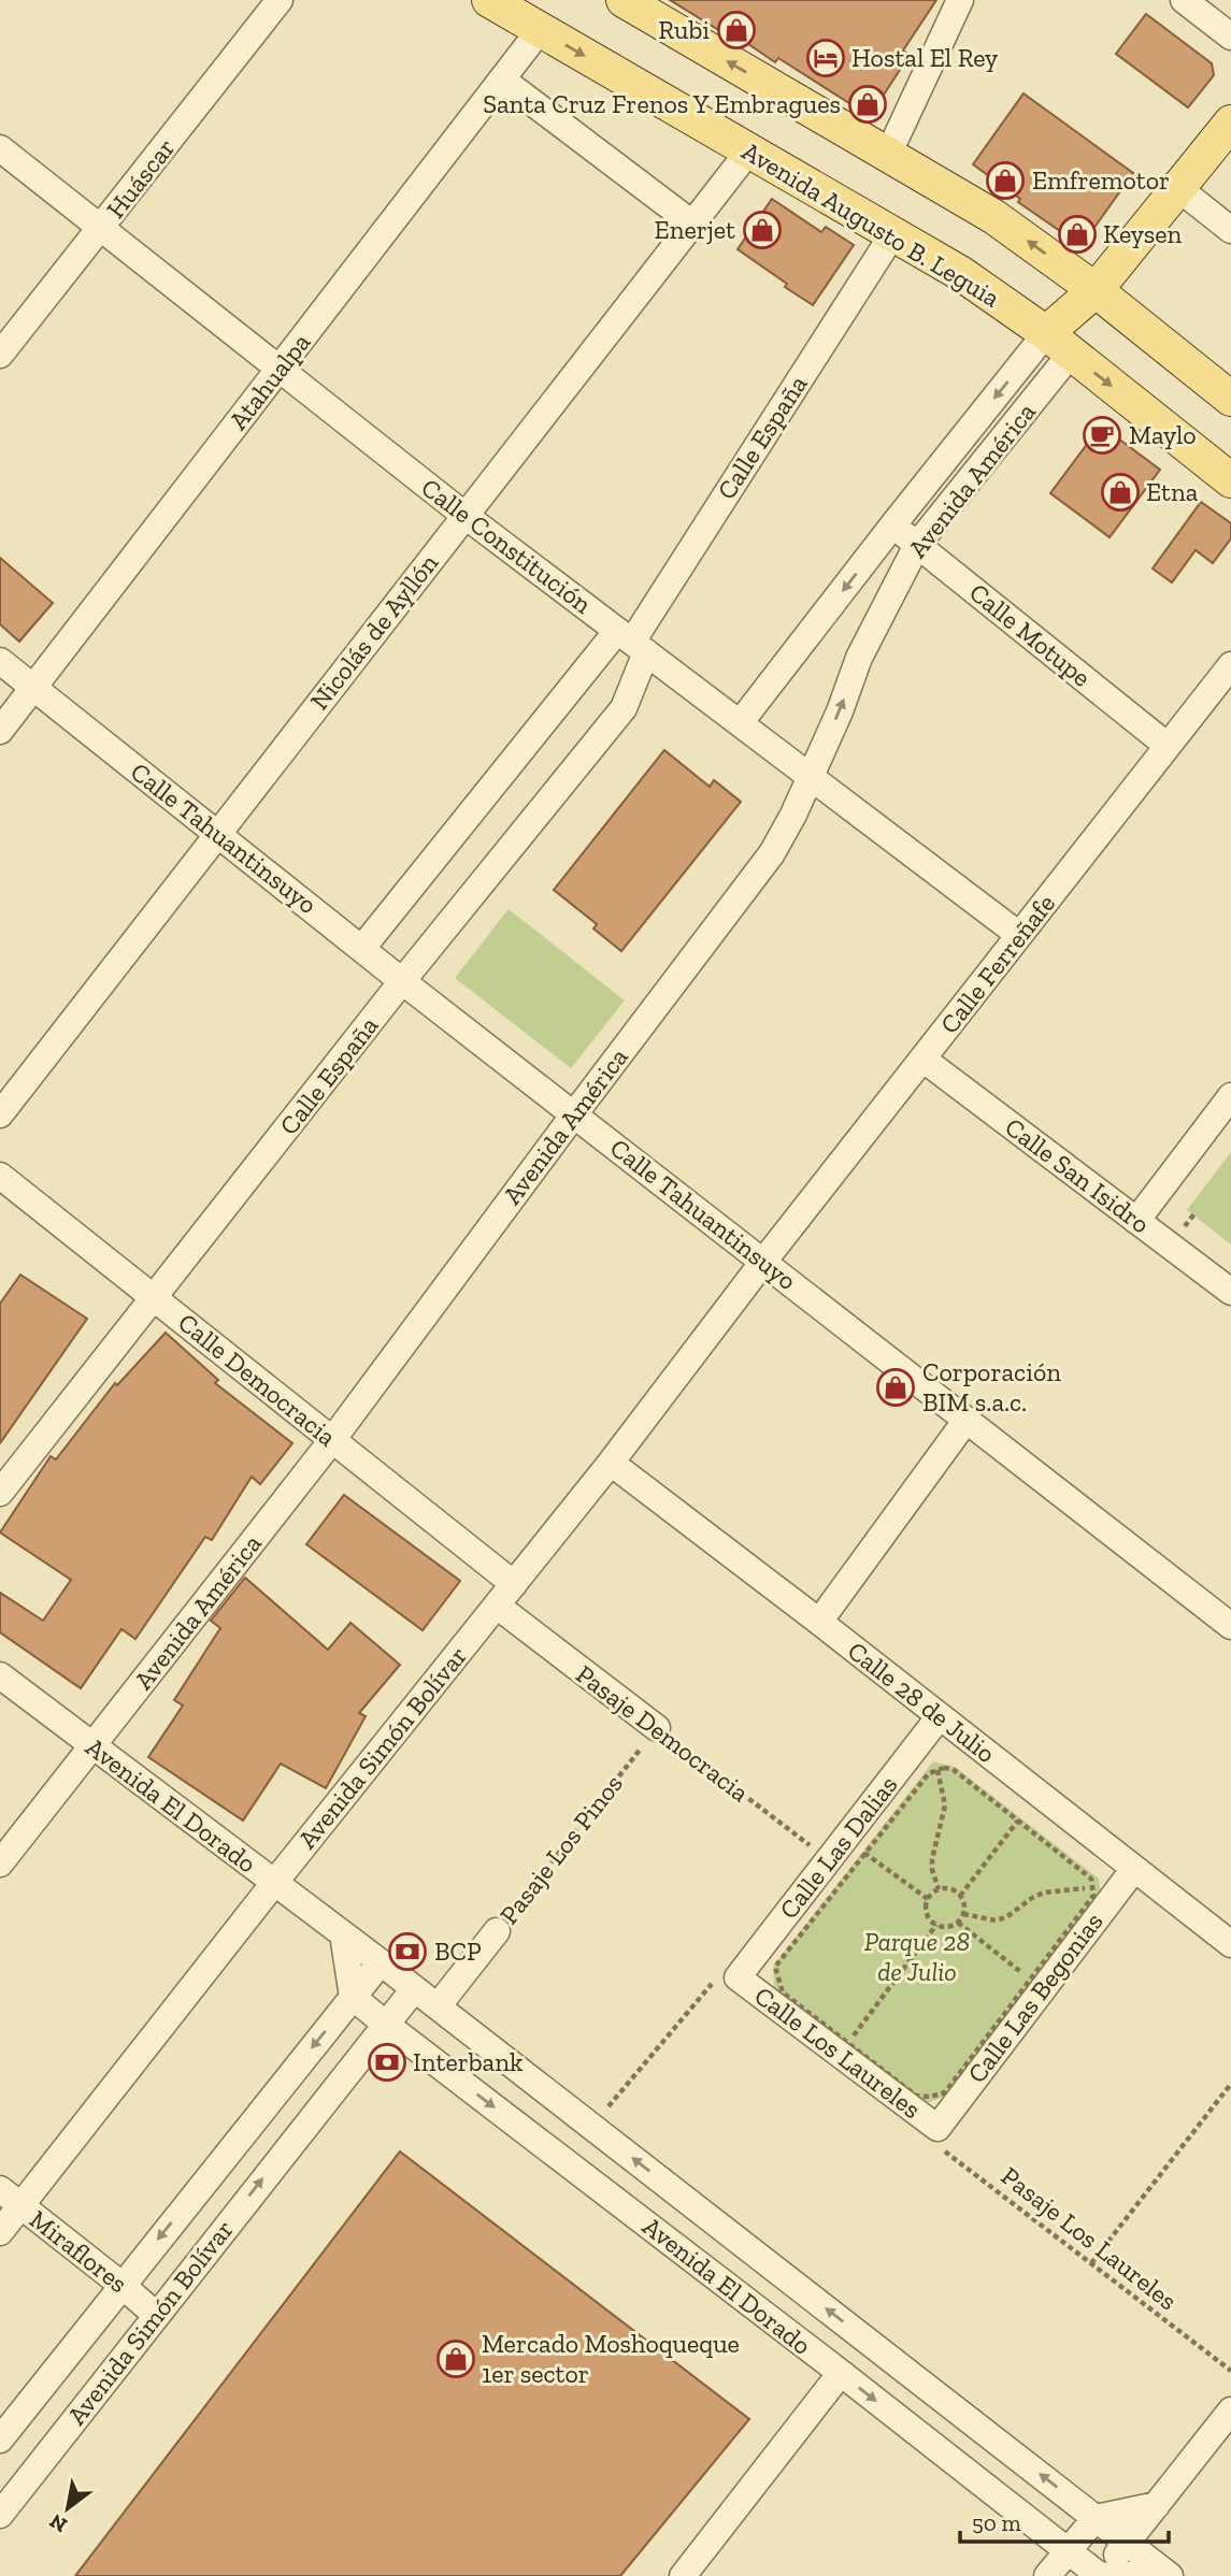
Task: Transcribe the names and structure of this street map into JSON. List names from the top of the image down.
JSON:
{
  "streets": {
    "main road": ["Avenida Augusto B. Leguia"],
    "street": [
      "Huáscar",
      "Atahualpa",
      "Calle España",
      "Avenida América",
      "Calle Constitución",
      "Nicolás de Ayllón",
      "Calle Motupe",
      "Calle Tahuantinsuyo",
      "Calle Ferreñafe",
      "Calle San Isidro",
      "Calle Democracia",
      "Calle 28 de Julio",
      "Pasaje Democracia",
      "Avenida Simón Bolívar",
      "Avenida El Dorado",
      "Calle Las Dalias",
      "Pasaje Los Pinos",
      "Calle Las Begonias",
      "Calle Los Laureles",
      "Miraflores"
    ],
    "path": ["Pasaje Los Laureles"]
  },
  "crossings": [
    ["Huáscar", "Calle Constitución"],
    ["Avenida Augusto B. Leguia", "Atahualpa"],
    ["Avenida Augusto B. Leguia", "Calle España"],
    ["Avenida Augusto B. Leguia", "Avenida América"],
    ["Avenida Augusto B. Leguia", "Nicolás de Ayllón"],
    ["Atahualpa", "Calle Constitución"],
    ["Atahualpa", "Calle Tahuantinsuyo"],
    ["Calle España", "Calle Constitución"],
    ["Calle España", "Calle Tahuantinsuyo"],
    ["Calle España", "Calle Democracia"],
    ["Avenida América", "Calle Constitución"],
    ["Avenida América", "Calle Motupe"],
    ["Avenida América", "Calle Tahuantinsuyo"],
    ["Avenida América", "Calle Democracia"],
    ["Avenida América", "Avenida El Dorado"],
    ["Calle Constitución", "Nicolás de Ayllón"],
    ["Calle Constitución", "Calle Ferreñafe"],
    ["Nicolás de Ayllón", "Calle Tahuantinsuyo"],
    ["Calle Motupe", "Calle Ferreñafe"],
    ["Calle Tahuantinsuyo", "Calle Ferreñafe"],
    ["Calle Tahuantinsuyo", "Avenida Simón Bolívar"],
    ["Calle Ferreñafe", "Calle San Isidro"],
    ["Calle Ferreñafe", "Avenida Simón Bolívar"],
    ["Calle Democracia", "Avenida Simón Bolívar"],
    ["Calle 28 de Julio", "Avenida Simón Bolívar"],
    ["Calle 28 de Julio", "Calle Las Dalias"],
    ["Calle 28 de Julio", "Calle Las Begonias"],
    ["Pasaje Democracia", "Avenida Simón Bolívar"],
    ["Pasaje Democracia", "Calle Las Dalias"],
    ["Pasaje Democracia", "Pasaje Los Pinos"],
    ["Avenida Simón Bolívar", "Avenida El Dorado"],
    ["Avenida Simón Bolívar", "Miraflores"],
    ["Avenida El Dorado", "Pasaje Los Pinos"],
    ["Calle Las Dalias", "Calle Los Laureles"],
    ["Calle Las Begonias", "Calle Los Laureles"],
    ["Calle Las Begonias", "Pasaje Los Laureles"],
    ["Calle Los Laureles", "Pasaje Los Laureles"]
  ],
  "parks": ["Parque 28 de Julio"],
  "places": {
    "shop": [
      "Rubi",
      "Santa Cruz Frenos Y Embragues",
      "Emfremotor",
      "Enerjet",
      "Keysen",
      "Etna",
      "Corporación BIM s.a.c.",
      "Mercado Moshoqueque 1er sector"
    ],
    "hotel": ["Hostal El Rey"],
    "cafe": ["Maylo"],
    "bank": ["BCP", "Interbank"]
  },
  "scale_bar": "50 m",
  "north": "bottom left"
}
